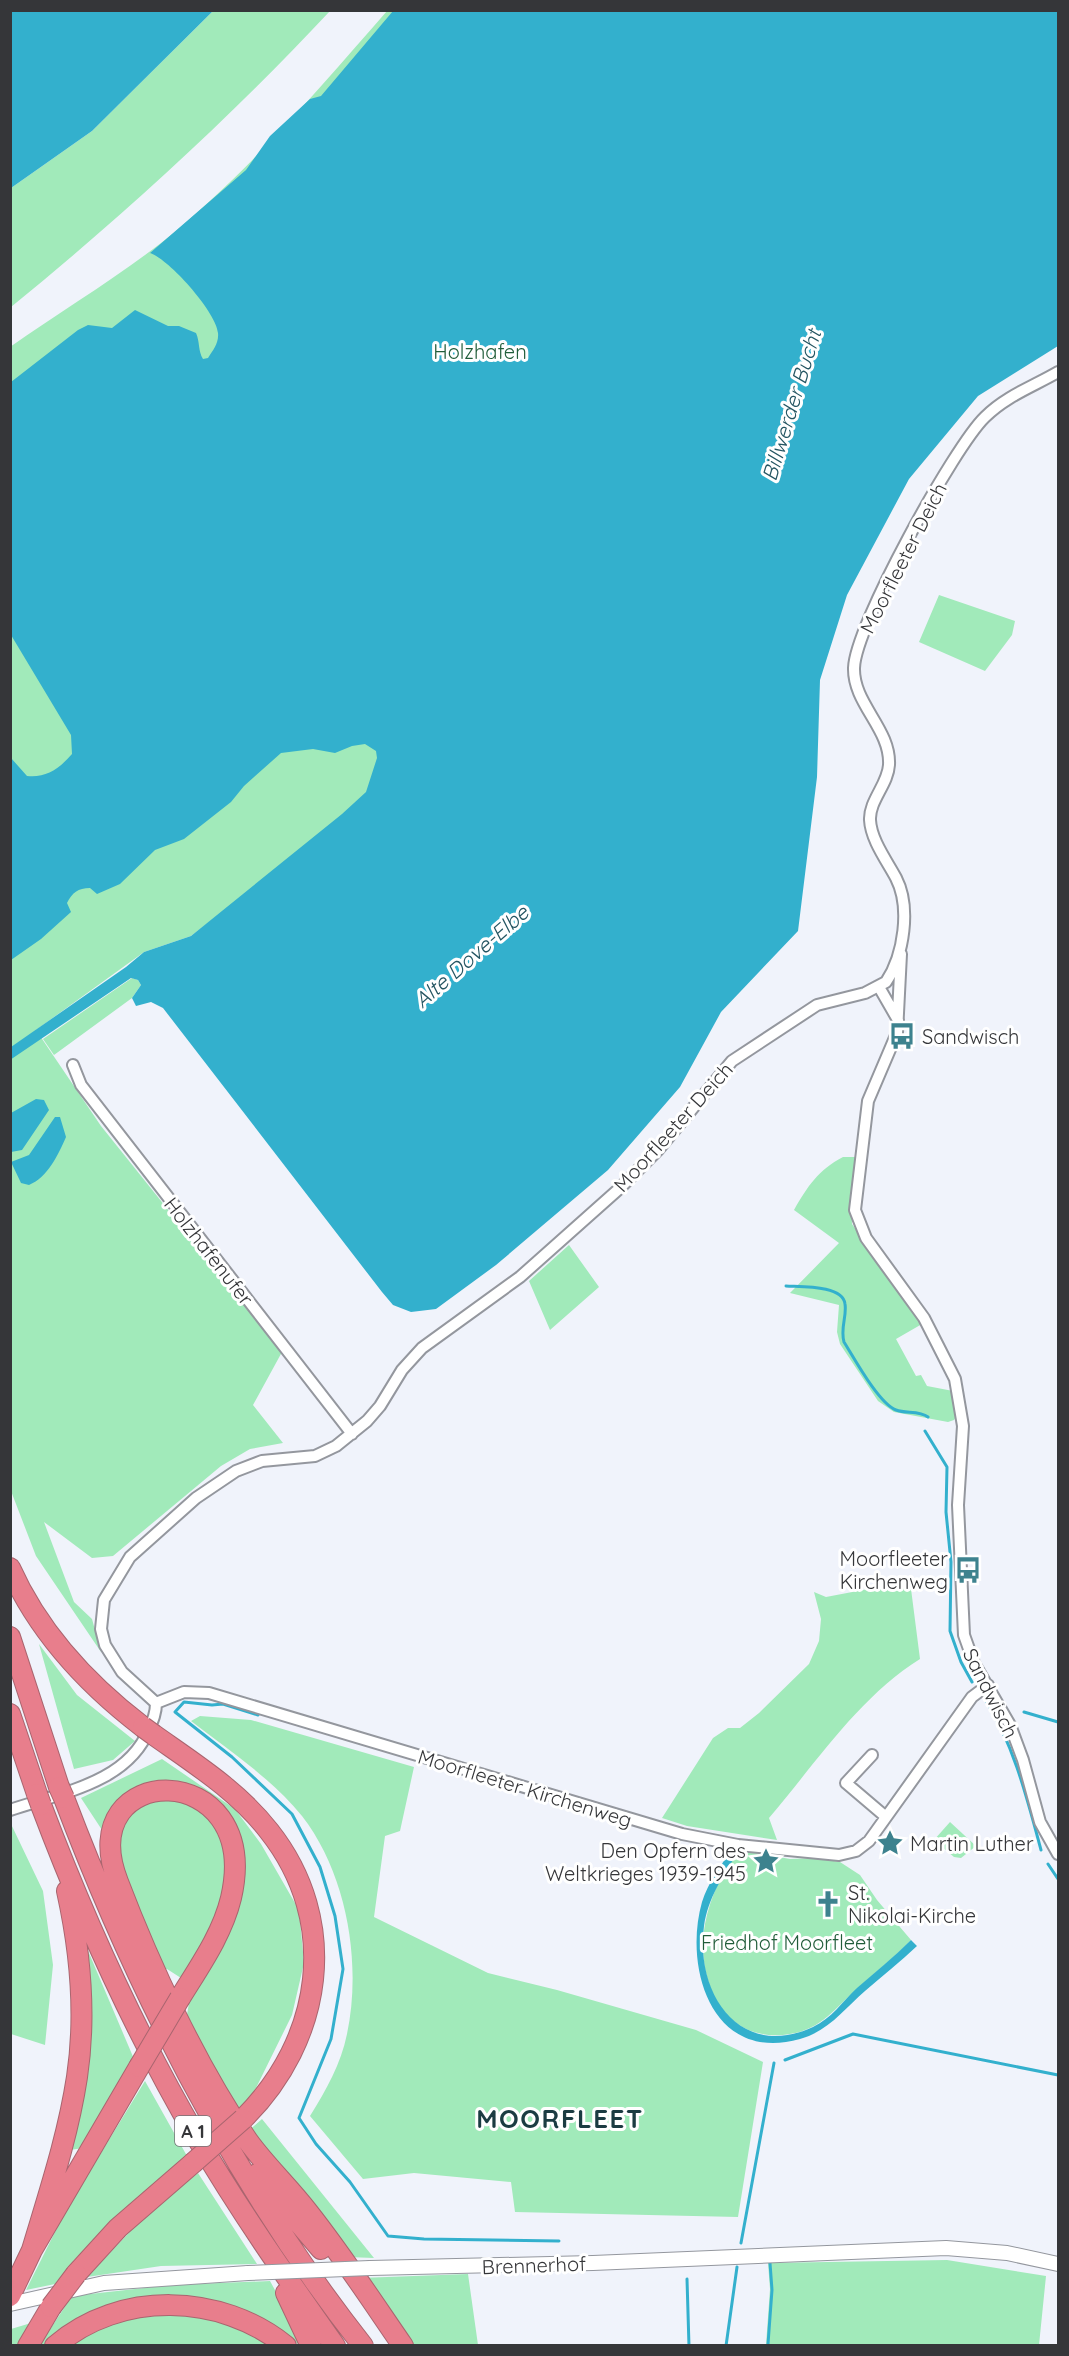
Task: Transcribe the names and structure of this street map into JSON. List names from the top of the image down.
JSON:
{
  "streets": {
    "highway": ["A 1"],
    "street": [
      "Moorfleeter Deich",
      "Holzhafenufer",
      "Sandwisch",
      "Moorfleeter Kirchenweg",
      "Brennerhof"
    ]
  },
  "crossings": [
    ["Moorfleeter Deich", "Holzhafenufer"],
    ["Moorfleeter Deich", "Sandwisch"],
    ["Moorfleeter Deich", "Moorfleeter Kirchenweg"],
    ["Sandwisch", "Moorfleeter Kirchenweg"]
  ],
  "districts": ["MOORFLEET"],
  "water": ["Billwerder Bucht", "Alte Dove-Elbe"],
  "parks": ["Holzhafen", "Friedhof Moorfleet"],
  "places": {
    "bus stop": ["Sandwisch", "Moorfleeter Kirchenweg"],
    "place": ["Martin Luther", "Den Opfern des Weltkrieges 1939-1945"],
    "church": ["St. Nikolai-Kirche"]
  }
}
